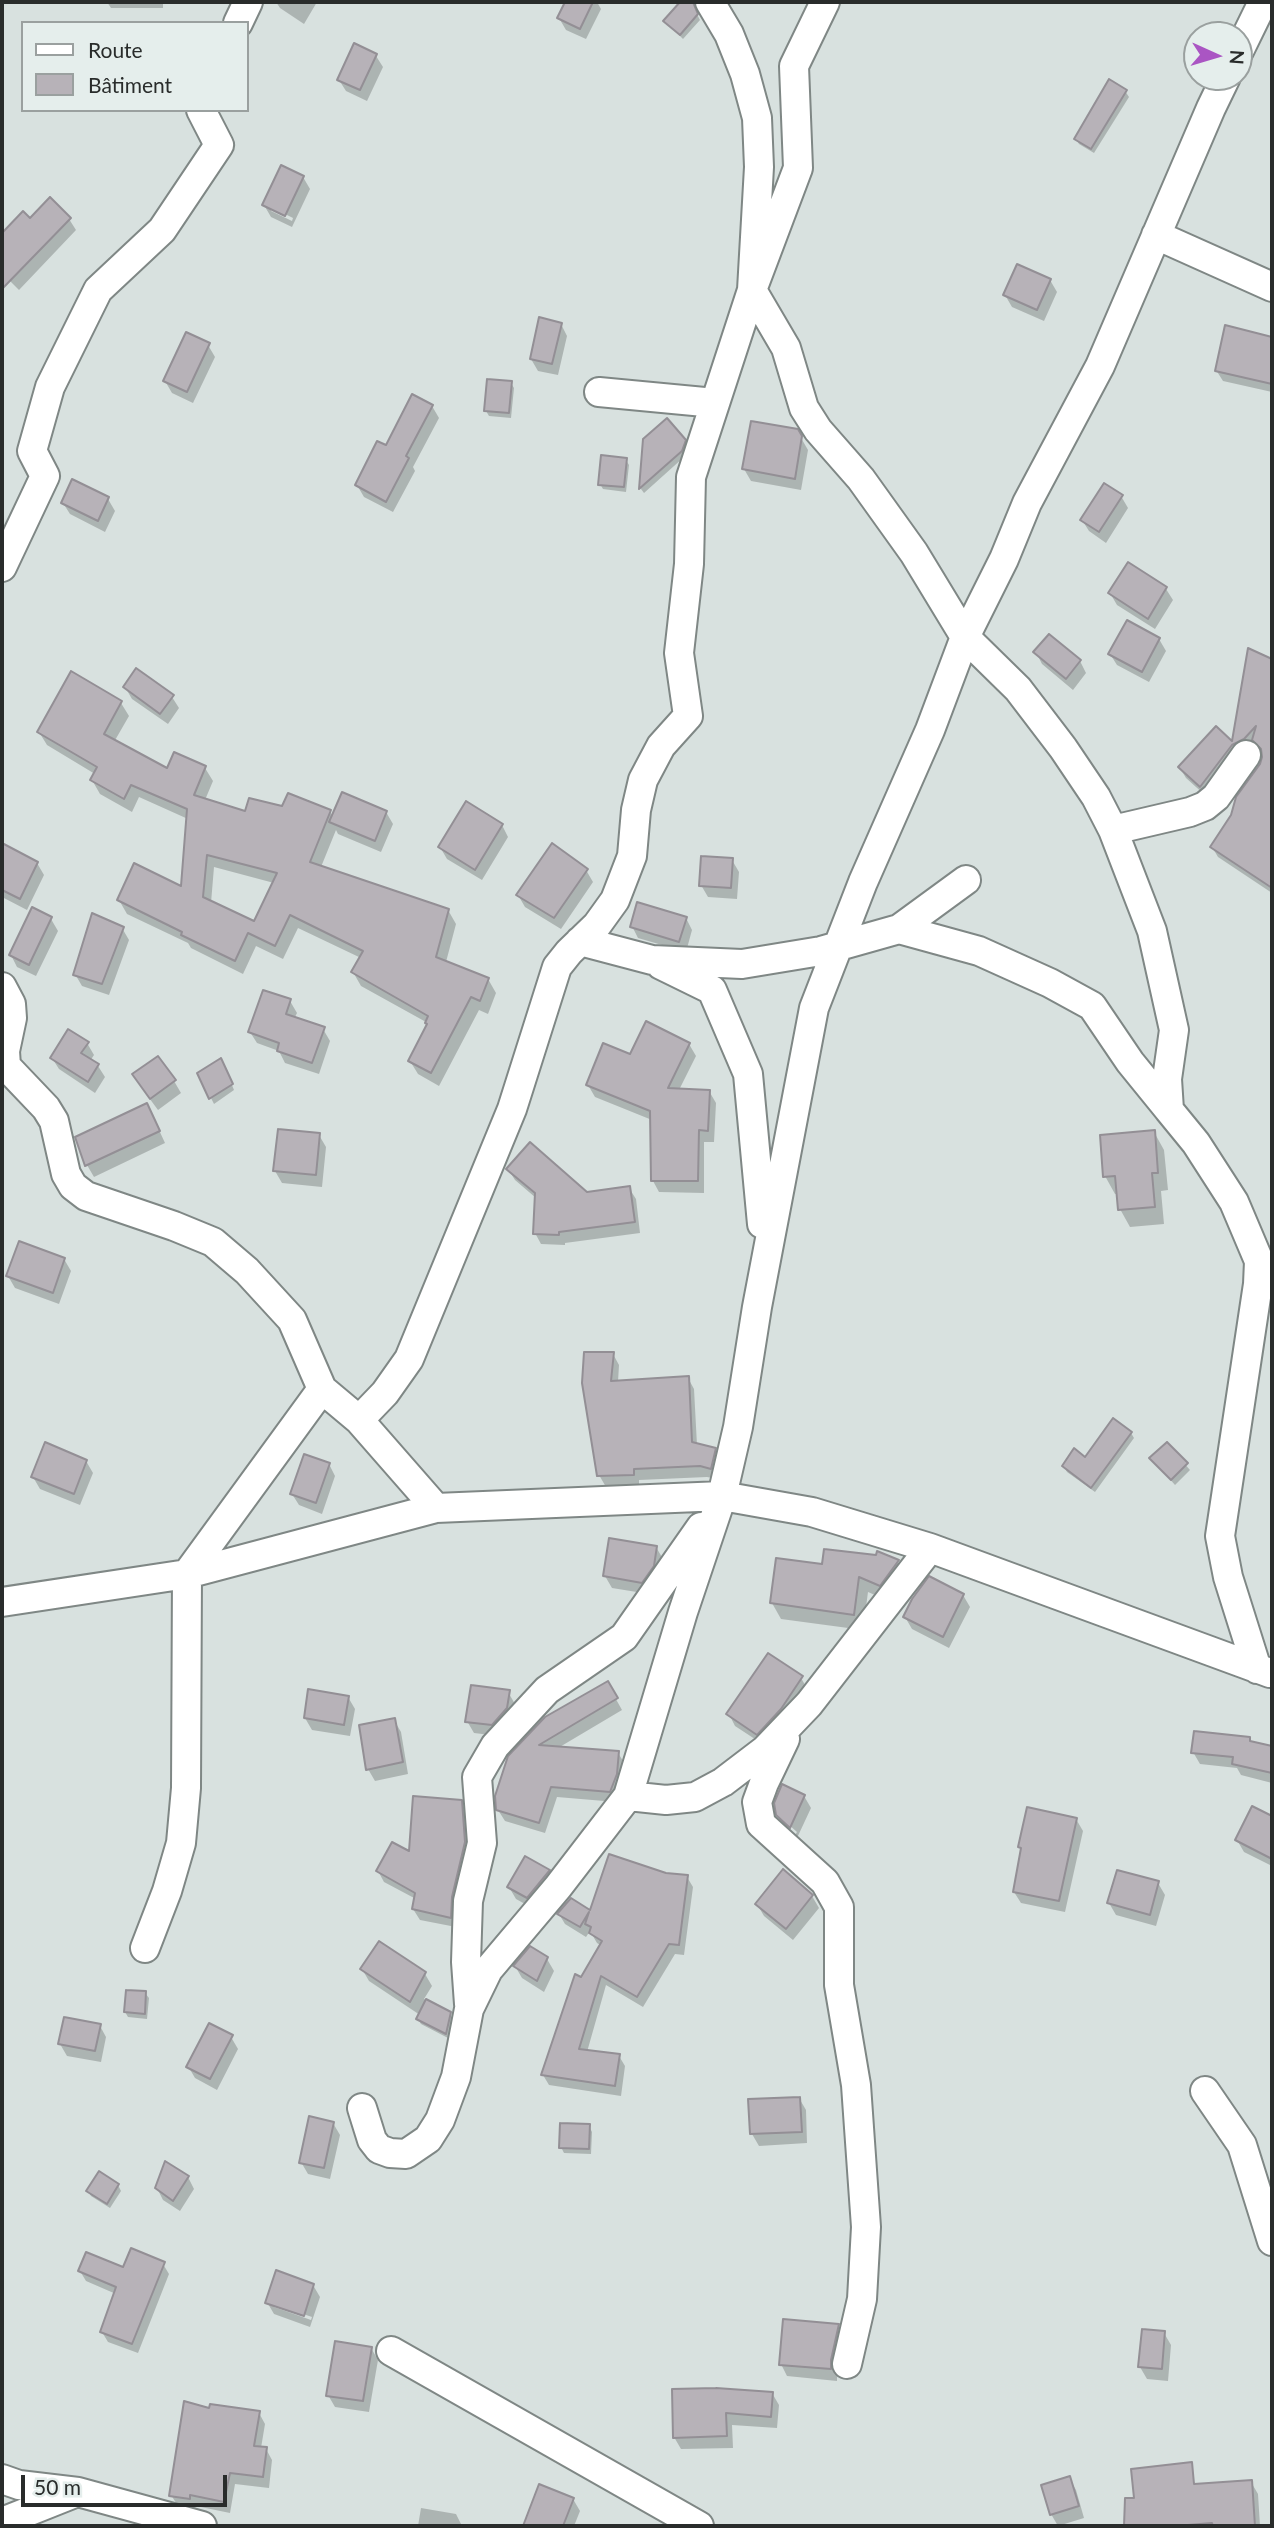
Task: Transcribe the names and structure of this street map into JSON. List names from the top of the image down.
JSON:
{
  "legend": ["Route", "Bâtiment"],
  "scale_bar": "50 m",
  "north": "right"
}
